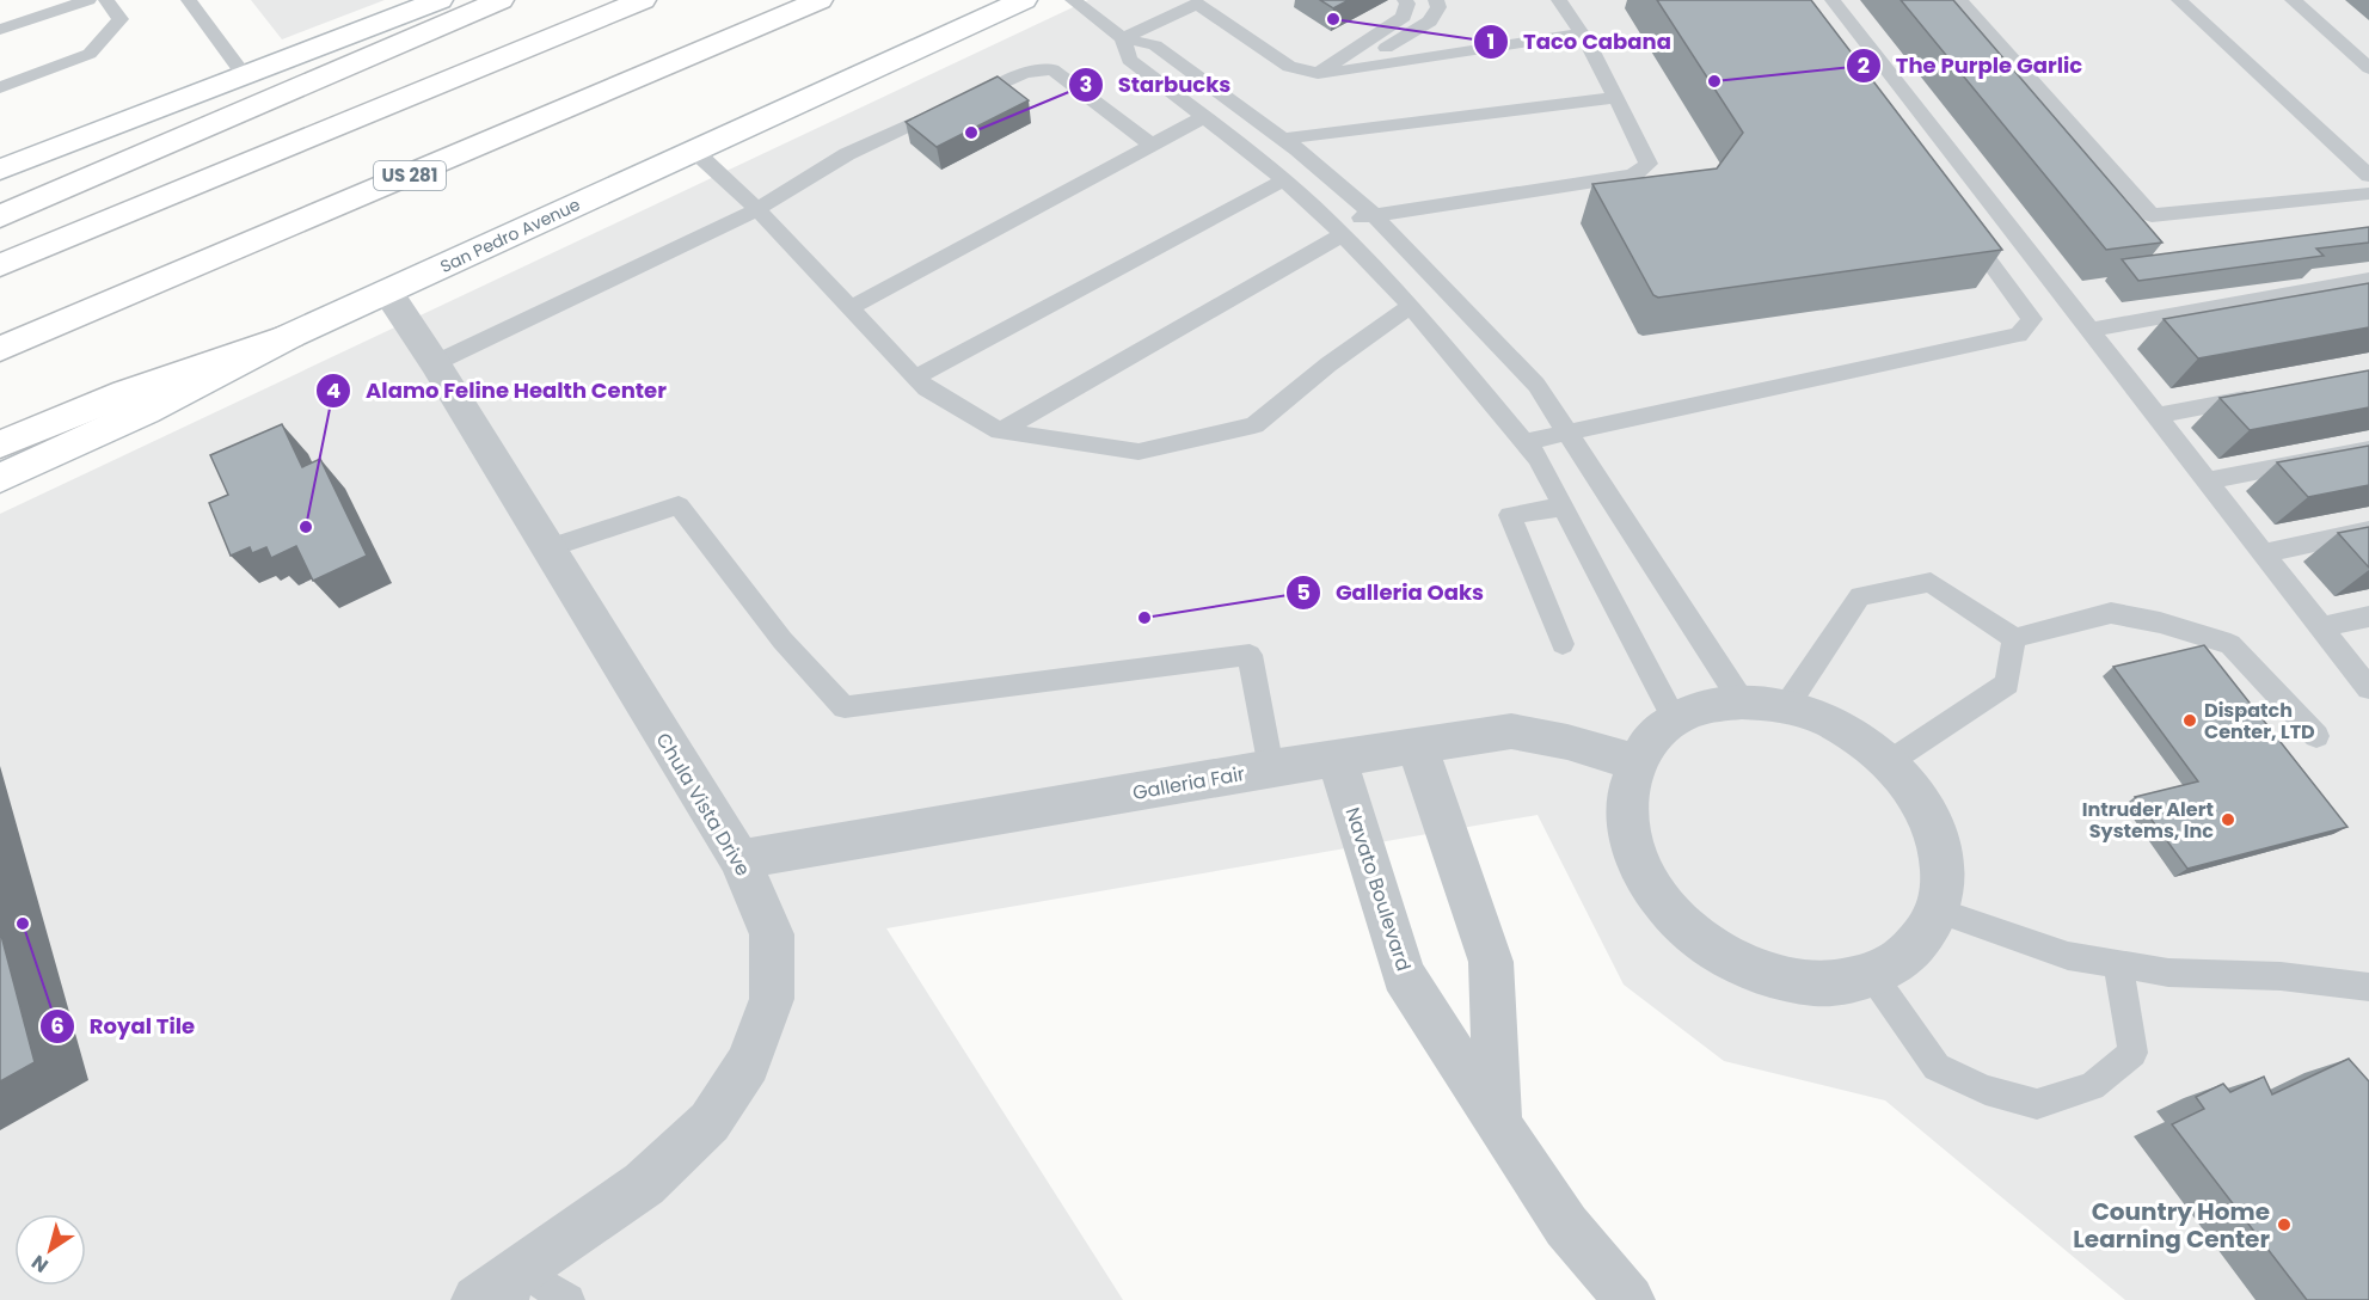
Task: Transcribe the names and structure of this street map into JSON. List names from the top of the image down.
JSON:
{
  "streets": {
    "main road": ["US 281", "San Pedro Avenue"],
    "street": ["Galleria Fair", "Chula Vista Drive", "Navato Boulevard"]
  },
  "crossings": [
    ["San Pedro Avenue", "Chula Vista Drive"],
    ["Galleria Fair", "Chula Vista Drive"],
    ["Galleria Fair", "Navato Boulevard"]
  ],
  "places": [
    "Taco Cabana",
    "The Purple Garlic",
    "Starbucks",
    "Alamo Feline Health Center",
    "Galleria Oaks",
    "Dispatch Center, LTD",
    "Intruder Alert Systems, Inc",
    "Royal Tile",
    "Country Home Learning Center"
  ],
  "north": "bottom left"
}
